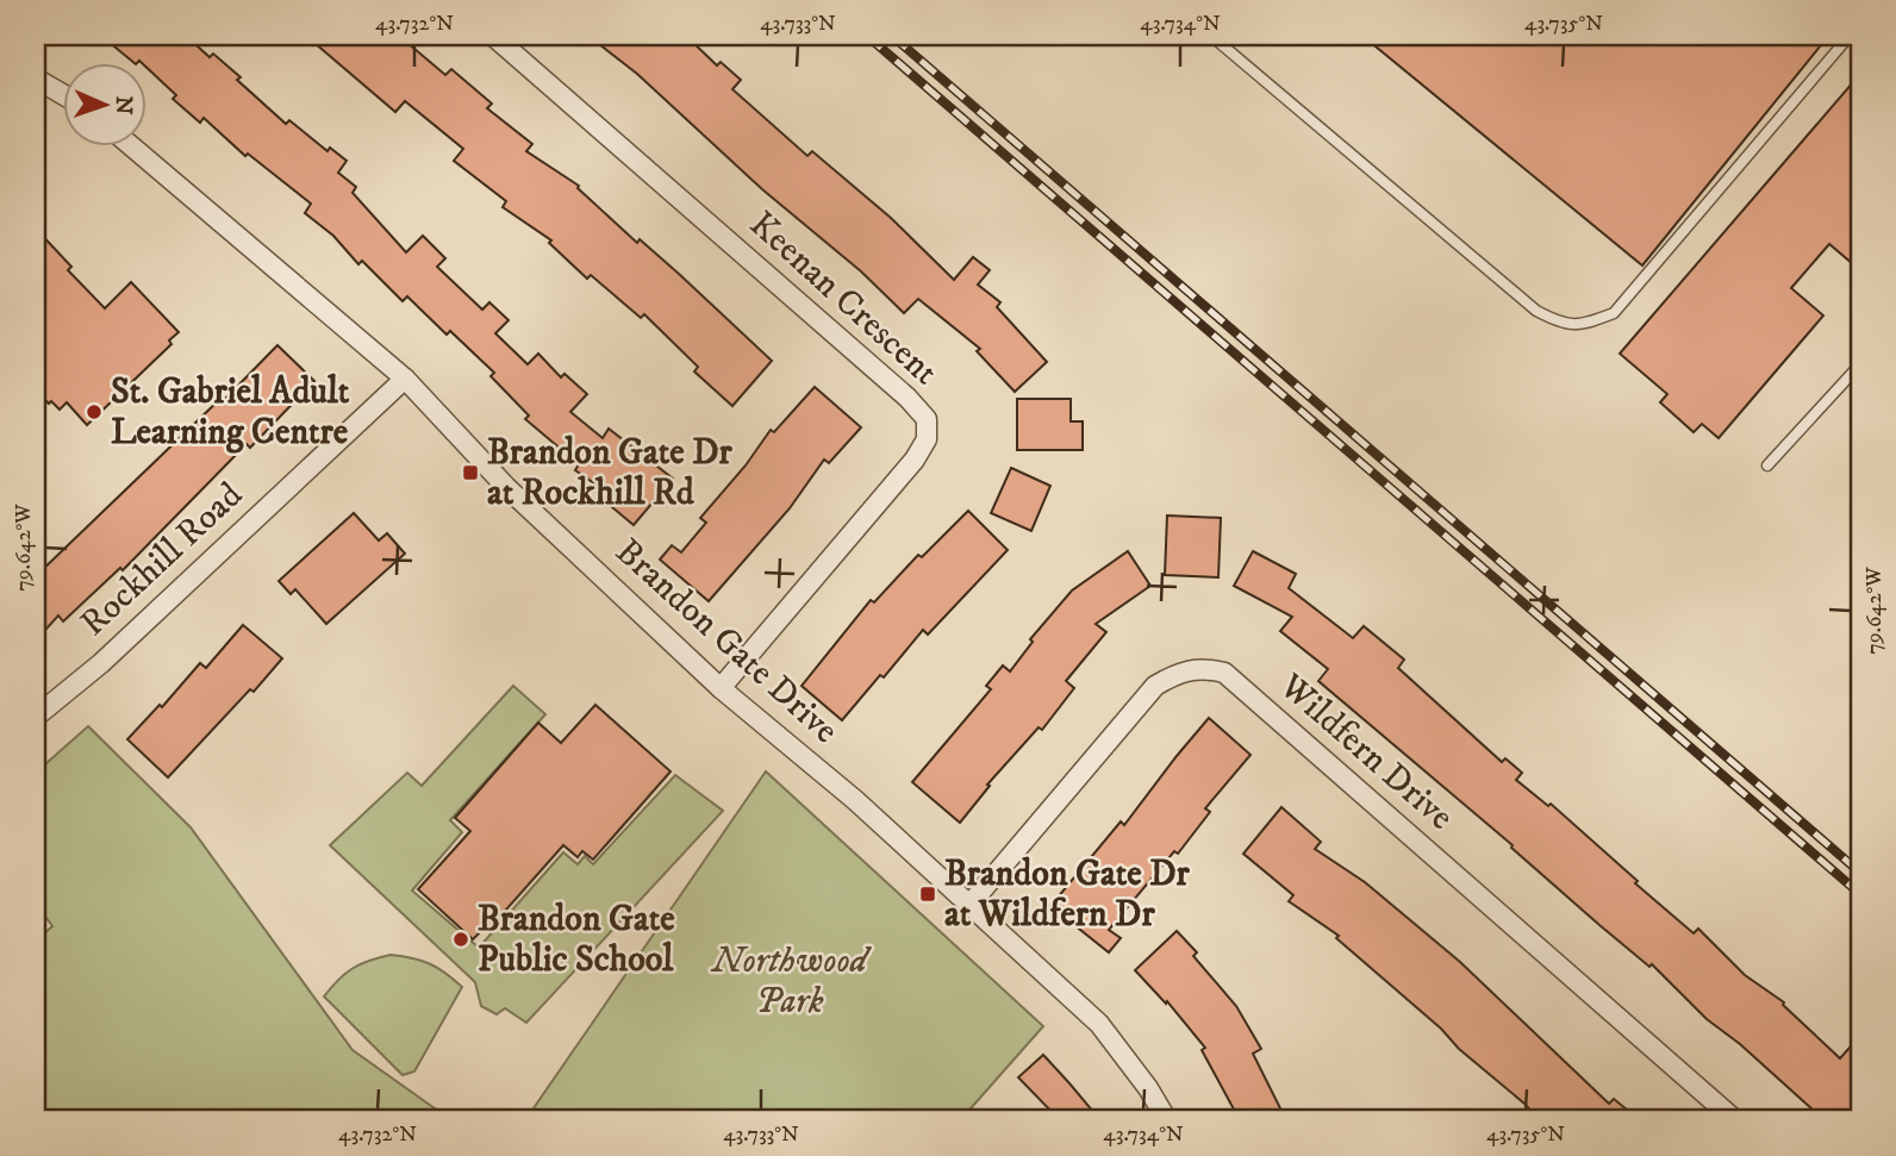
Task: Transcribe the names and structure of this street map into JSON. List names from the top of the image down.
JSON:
{
  "streets": {
    "street": [
      "Keenan Crescent",
      "Rockhill Road",
      "Brandon Gate Drive",
      "Wildfern Drive"
    ]
  },
  "crossings": [
    ["Keenan Crescent", "Brandon Gate Drive"],
    ["Rockhill Road", "Brandon Gate Drive"],
    ["Brandon Gate Drive", "Wildfern Drive"]
  ],
  "parks": ["Northwood Park"],
  "places": {
    "other": ["St. Gabriel Adult Learning Centre", "Brandon Gate Public School"],
    "transit": ["Brandon Gate Dr at Rockhill Rd", "Brandon Gate Dr at Wildfern Dr"]
  },
  "north": "right",
  "coordinates": [
    "43.732°N",
    "43.733°N",
    "43.734°N",
    "43.735°N",
    "79.642°W"
  ]
}
